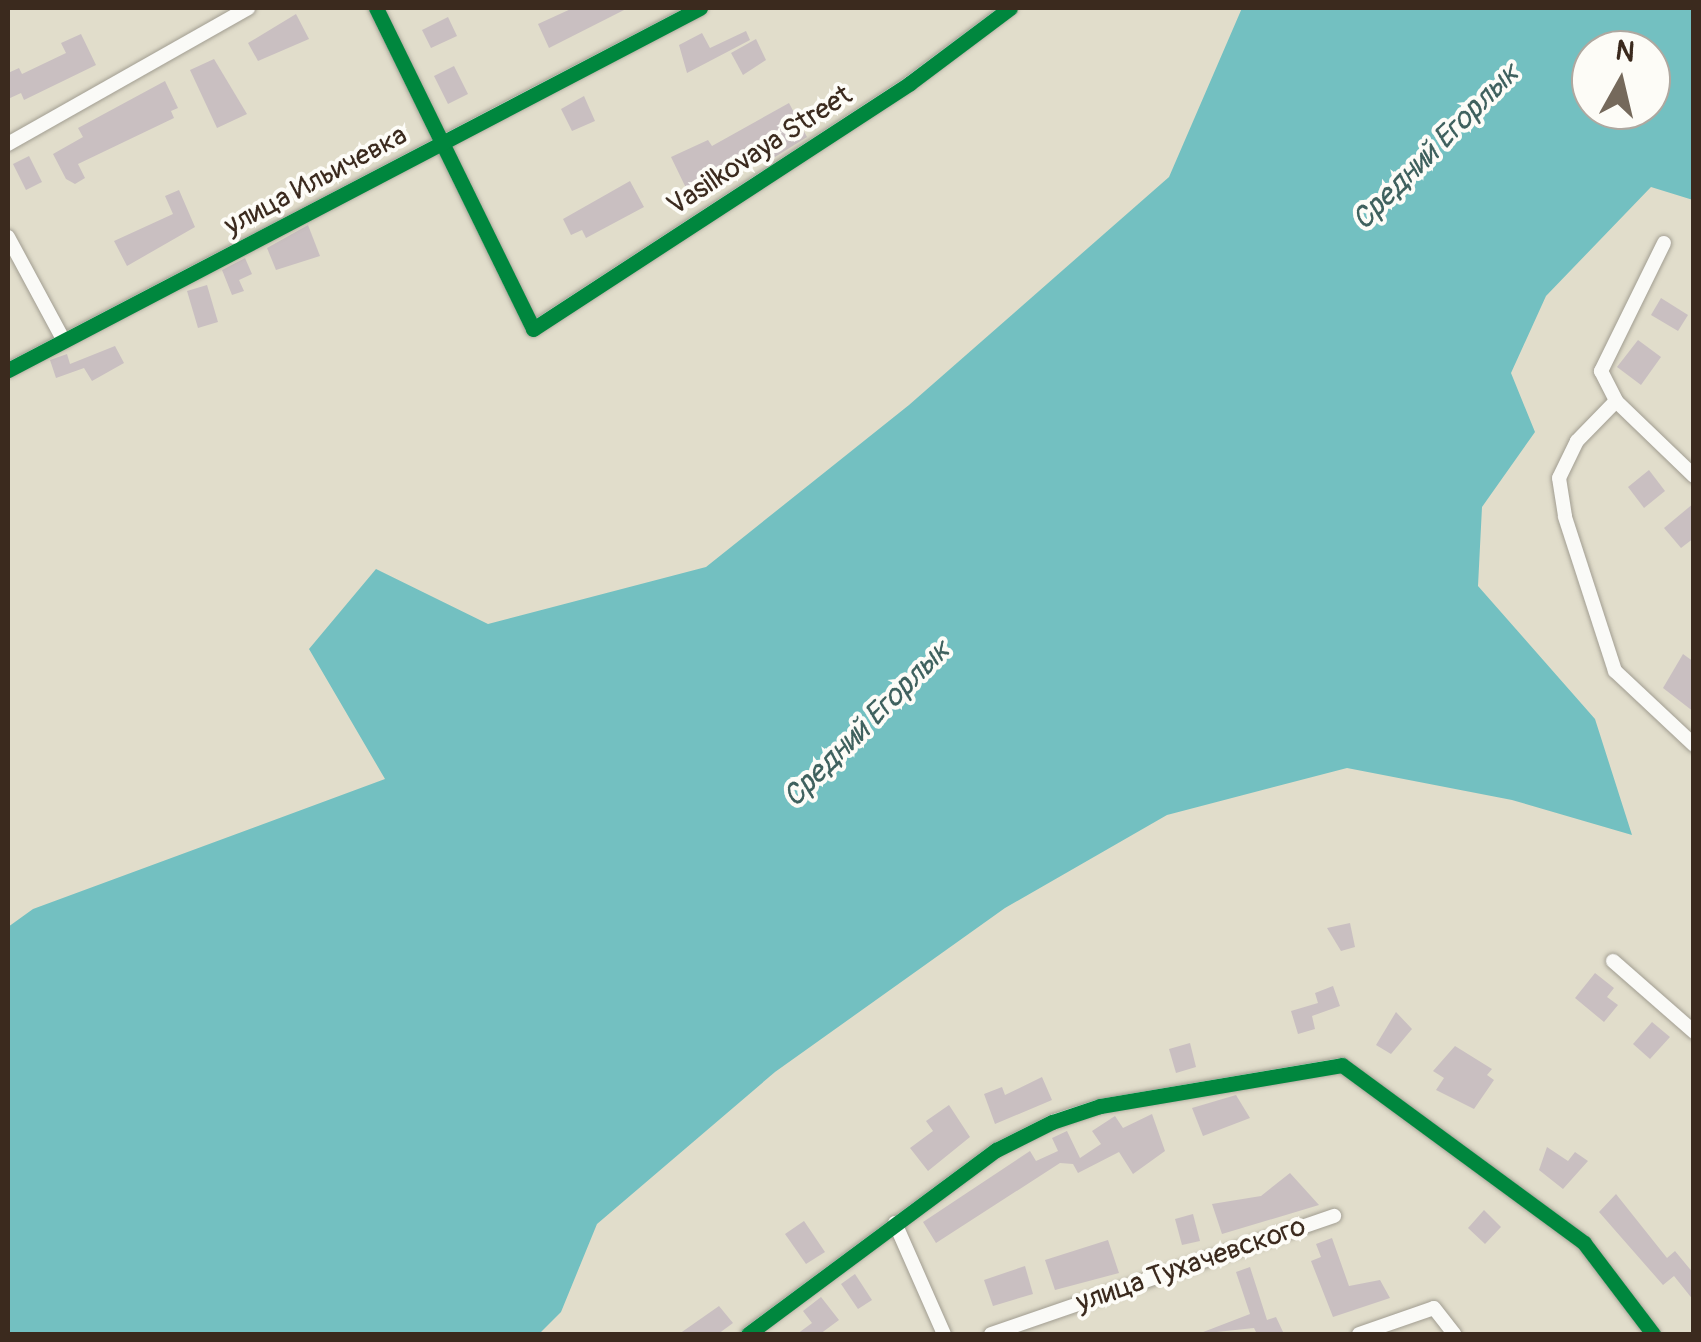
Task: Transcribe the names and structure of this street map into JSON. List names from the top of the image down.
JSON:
{
  "streets": {
    "street": ["Vasilkovaya Street", "улица Ильичевка", "улица Тухачевского"]
  },
  "crossings": [
    ["Vasilkovaya Street", "улица Ильичевка"]
  ],
  "water": ["Средний Егорлык"],
  "north": "top"
}
